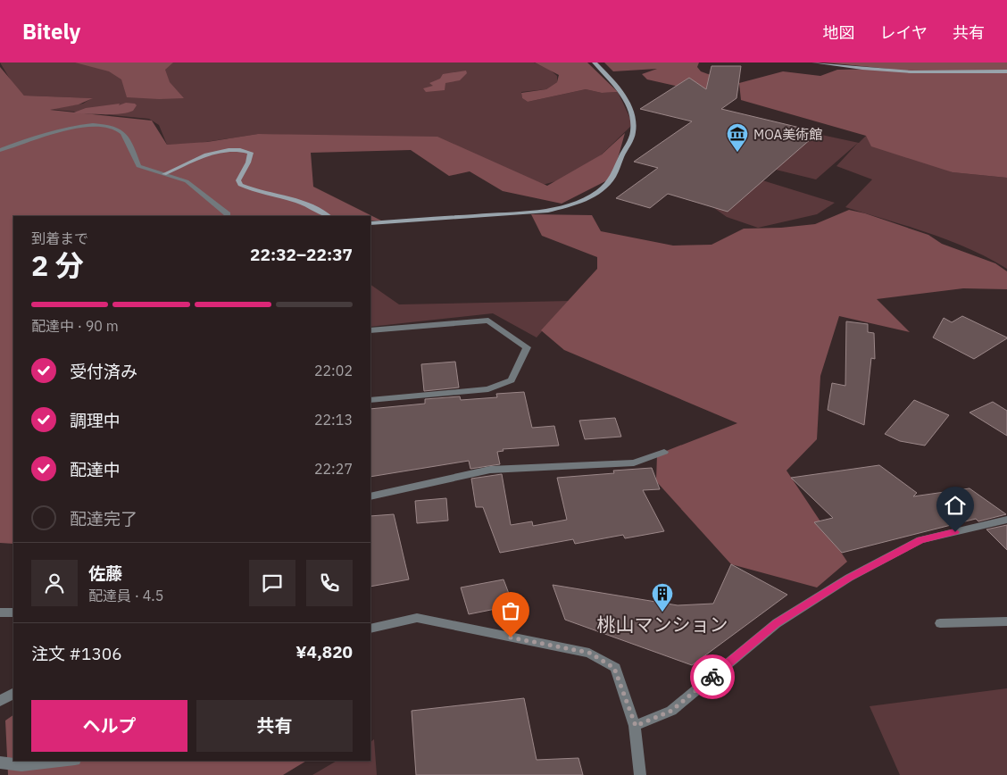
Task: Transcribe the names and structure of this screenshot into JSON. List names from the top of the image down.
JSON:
{
  "places": {
    "museum": ["MOA美術館"],
    "building": ["桃山マンション"]
  },
  "page": {
    "header": "Bitely",
    "nav": ["地図", "レイヤ", "共有"],
    "heading": ["2 分", "到着まで", "22:32–22:37"],
    "panel": [
      "佐藤",
      "配達員 · 4.5",
      "注文 #1306",
      "¥4,820"
    ],
    "bar": "配達中 · 90 m",
    "list": [
      ["受付済み", "22:02"],
      ["調理中", "22:13"],
      ["配達中", "22:27"],
      "配達完了"
    ],
    "buttons": ["ヘルプ", "共有"]
  }
}
